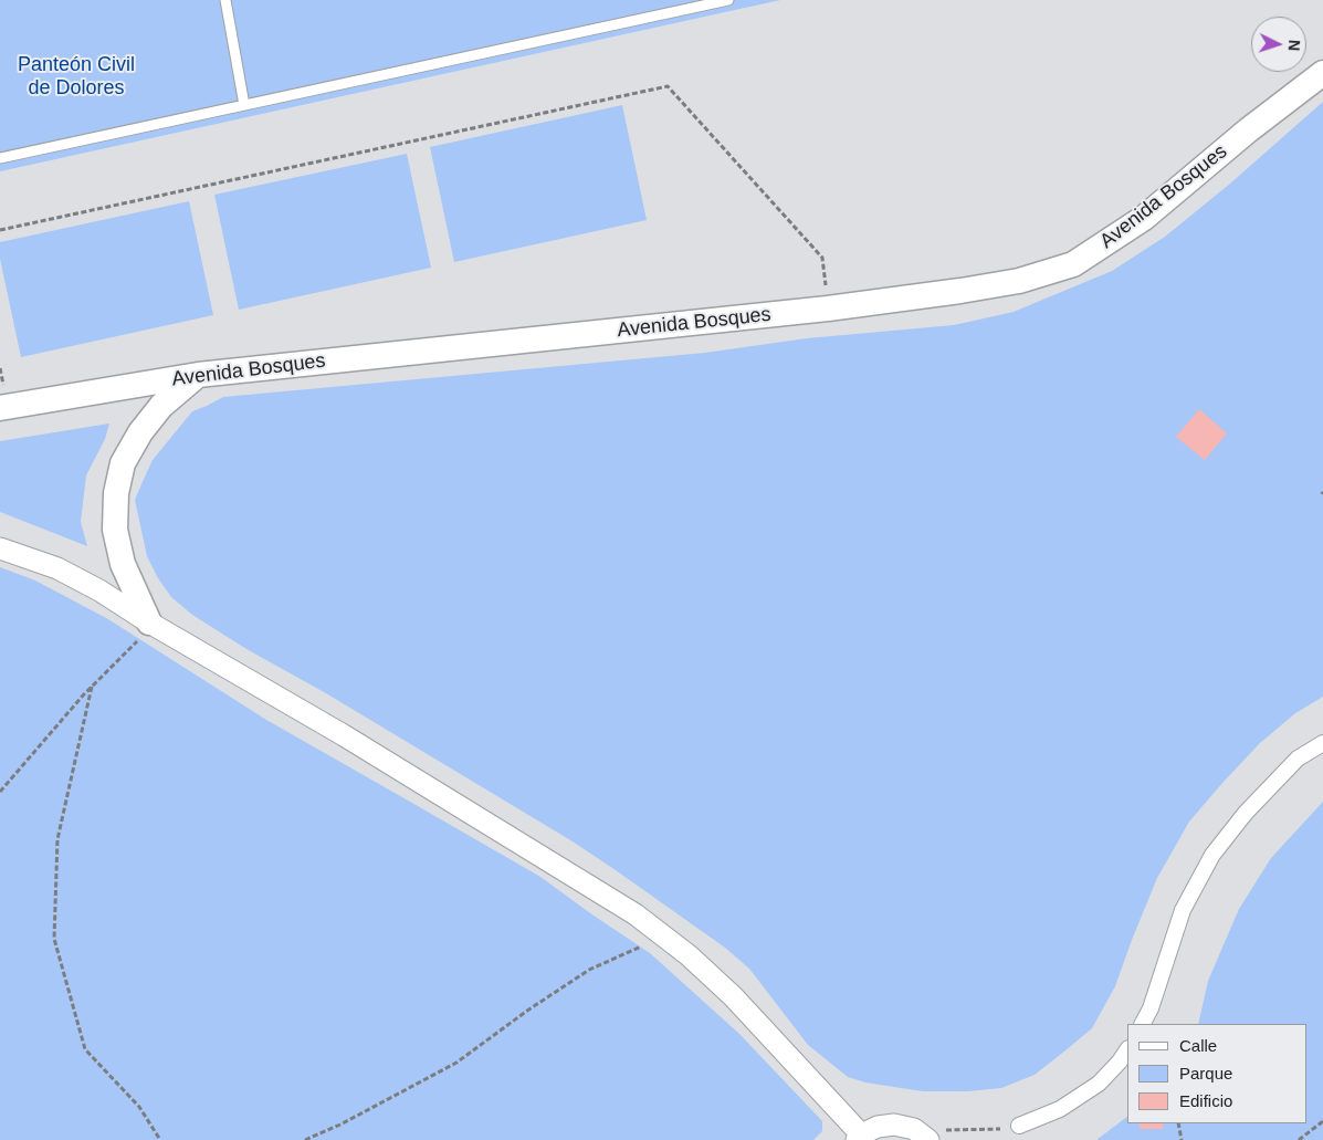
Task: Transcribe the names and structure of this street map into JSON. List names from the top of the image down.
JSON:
{
  "streets": {
    "street": ["Avenida Bosques"]
  },
  "parks": ["Panteón Civil de Dolores"],
  "legend": ["Calle", "Parque", "Edificio"],
  "north": "right"
}
